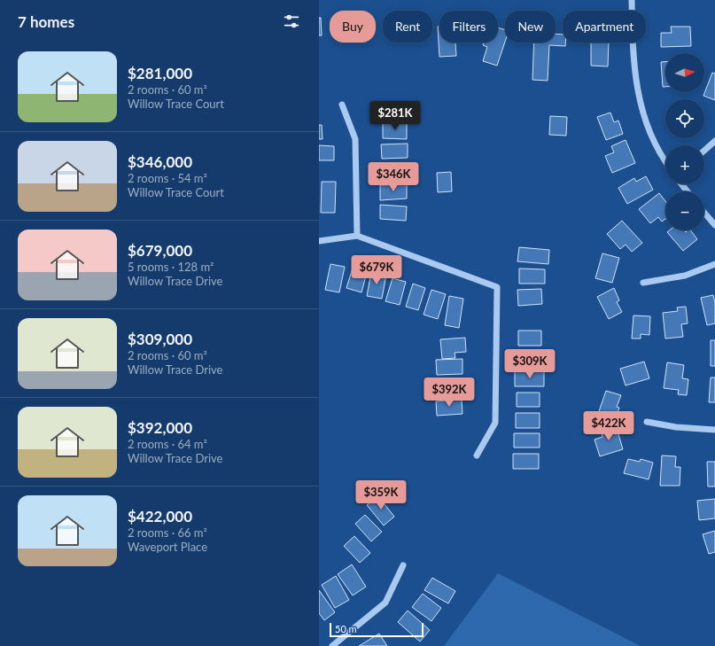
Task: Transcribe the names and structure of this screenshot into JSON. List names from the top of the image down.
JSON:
{
  "scale_bar": "50 m",
  "north": "right",
  "page": {
    "heading": "7 homes",
    "chip": [
      "Buy",
      "Rent",
      "Filters",
      "New",
      "Apartment"
    ],
    "list": [
      {
        "name": "$281,000",
        "note": "2 rooms · 60 m² · Willow Trace Court"
      },
      {
        "name": "$346,000",
        "note": "2 rooms · 54 m² · Willow Trace Court"
      },
      {
        "name": "$679,000",
        "note": "5 rooms · 128 m² · Willow Trace Drive"
      },
      {
        "name": "$309,000",
        "note": "2 rooms · 60 m² · Willow Trace Drive"
      },
      {
        "name": "$392,000",
        "note": "2 rooms · 64 m² · Willow Trace Drive"
      },
      {
        "name": "$422,000",
        "note": "2 rooms · 66 m² · Waveport Place"
      }
    ],
    "map_buttons": ["+", "−"],
    "price": [
      "$281K",
      "$346K",
      "$679K",
      "$309K",
      "$392K",
      "$422K",
      "$359K"
    ],
    "scale": "50 m"
  }
}
